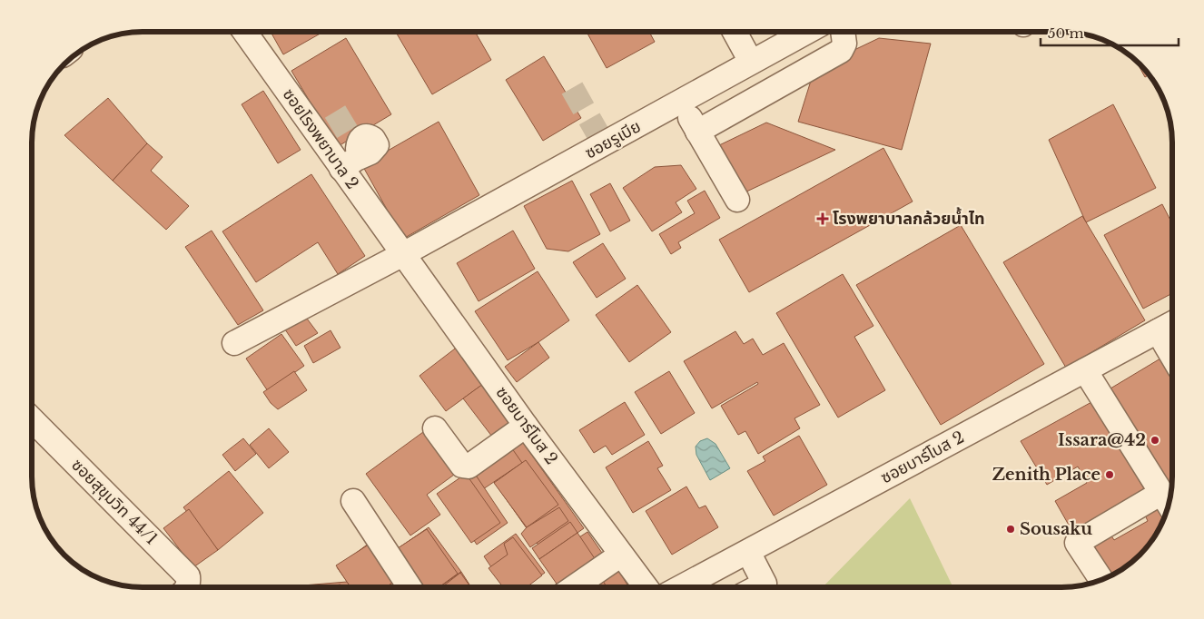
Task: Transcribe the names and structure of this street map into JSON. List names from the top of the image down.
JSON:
{
  "streets": {
    "street": [
      "ซอยโรงพยาบาล 2",
      "ซอยรูเบีย",
      "ซอยบาร์โบส 2",
      "ซอยสุขุมวิท 44/1"
    ]
  },
  "crossings": [
    ["ซอยโรงพยาบาล 2", "ซอยรูเบีย"],
    ["ซอยโรงพยาบาล 2", "ซอยบาร์โบส 2"],
    ["ซอยรูเบีย", "ซอยบาร์โบส 2"]
  ],
  "places": {
    "health": ["โรงพยาบาลกล้วยน้ำไท"],
    "other": ["Issara@42", "Zenith Place", "Sousaku"]
  },
  "scale_bar": "50 m"
}
